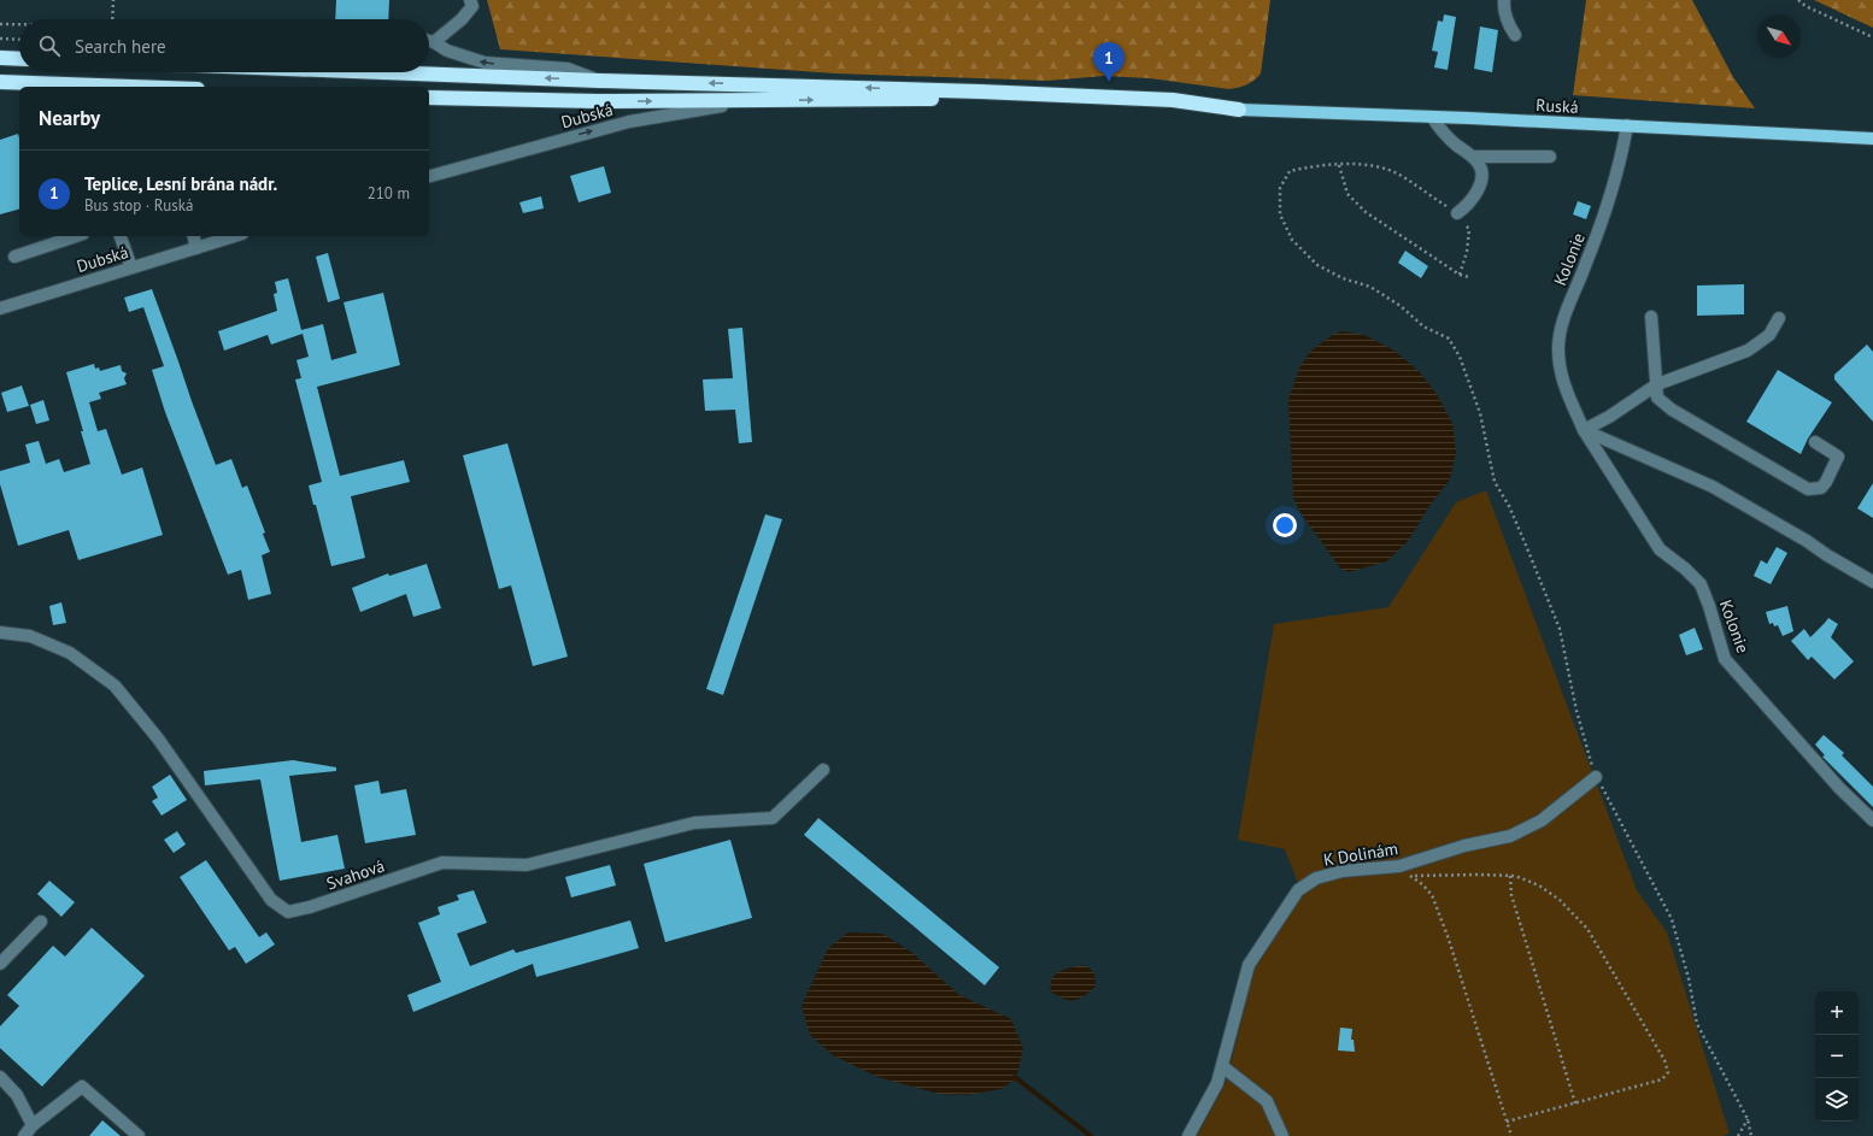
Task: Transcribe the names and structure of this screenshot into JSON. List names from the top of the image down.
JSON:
{
  "streets": {
    "main road": ["Ruská"],
    "street": [
      "Dubská",
      "Kolonie",
      "K Dolinám",
      "Svahová"
    ]
  },
  "crossings": [
    ["Ruská", "Kolonie"]
  ],
  "one_way": ["Dubská"],
  "north": "bottom right",
  "page": {
    "search": "Search here",
    "pins": "1",
    "heading": "Nearby",
    "list": [
      {
        "mark": "1",
        "name": "Teplice, Lesní brána nádr.",
        "note": "Bus stop · Ruská",
        "value": "210 m"
      }
    ],
    "map_buttons": ["+", "−"]
  }
}
